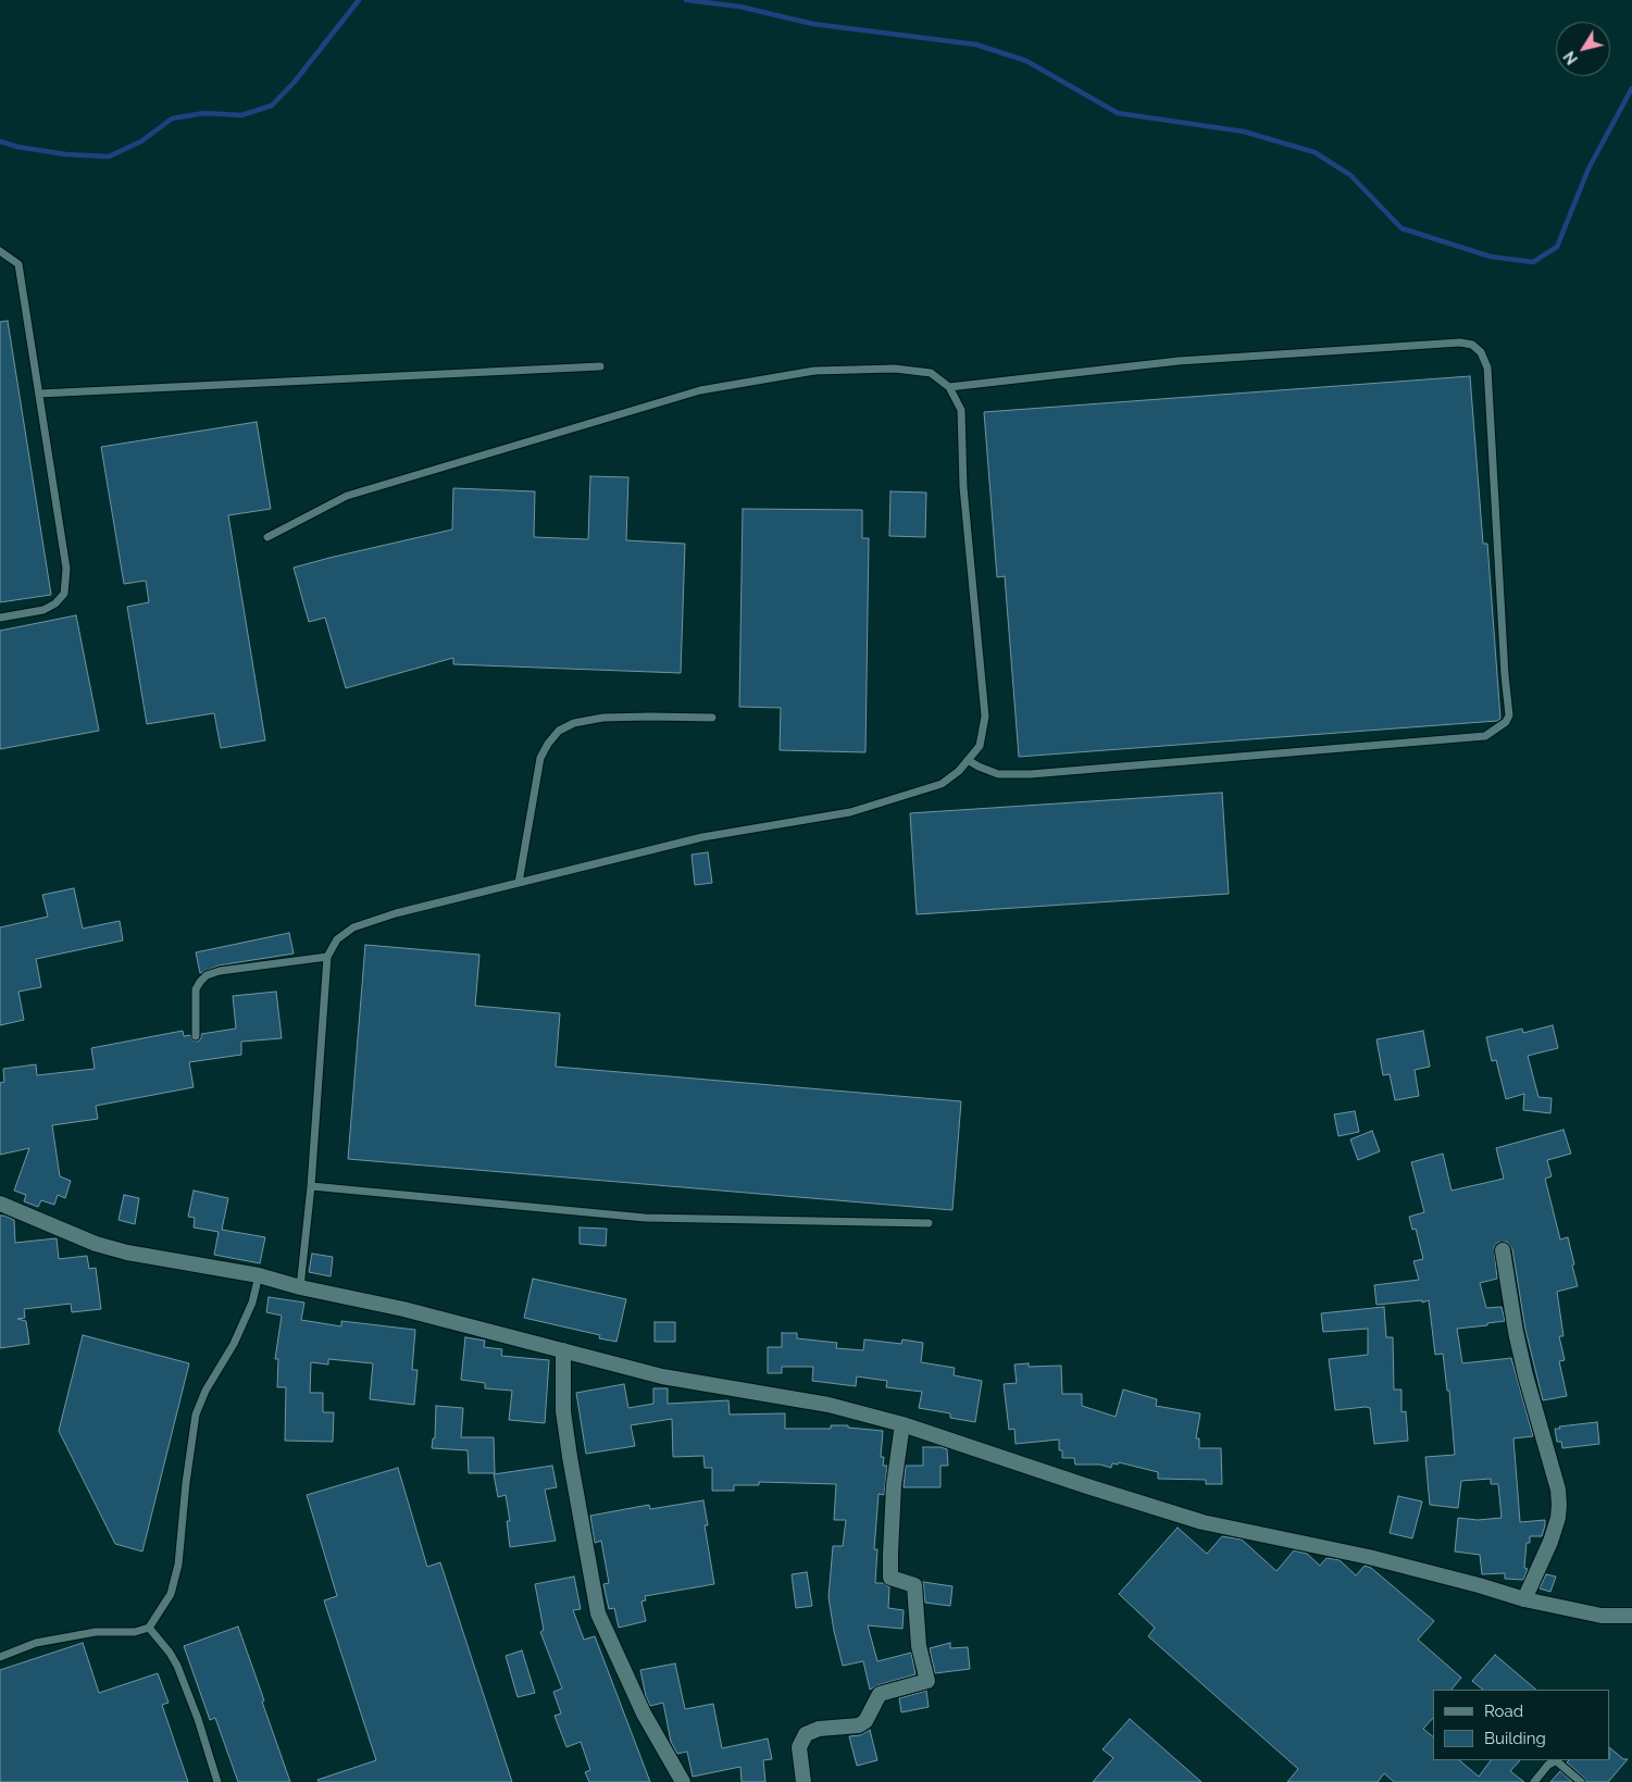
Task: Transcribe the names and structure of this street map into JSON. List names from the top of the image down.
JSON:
{
  "legend": ["Road", "Building"],
  "north": "bottom left"
}
